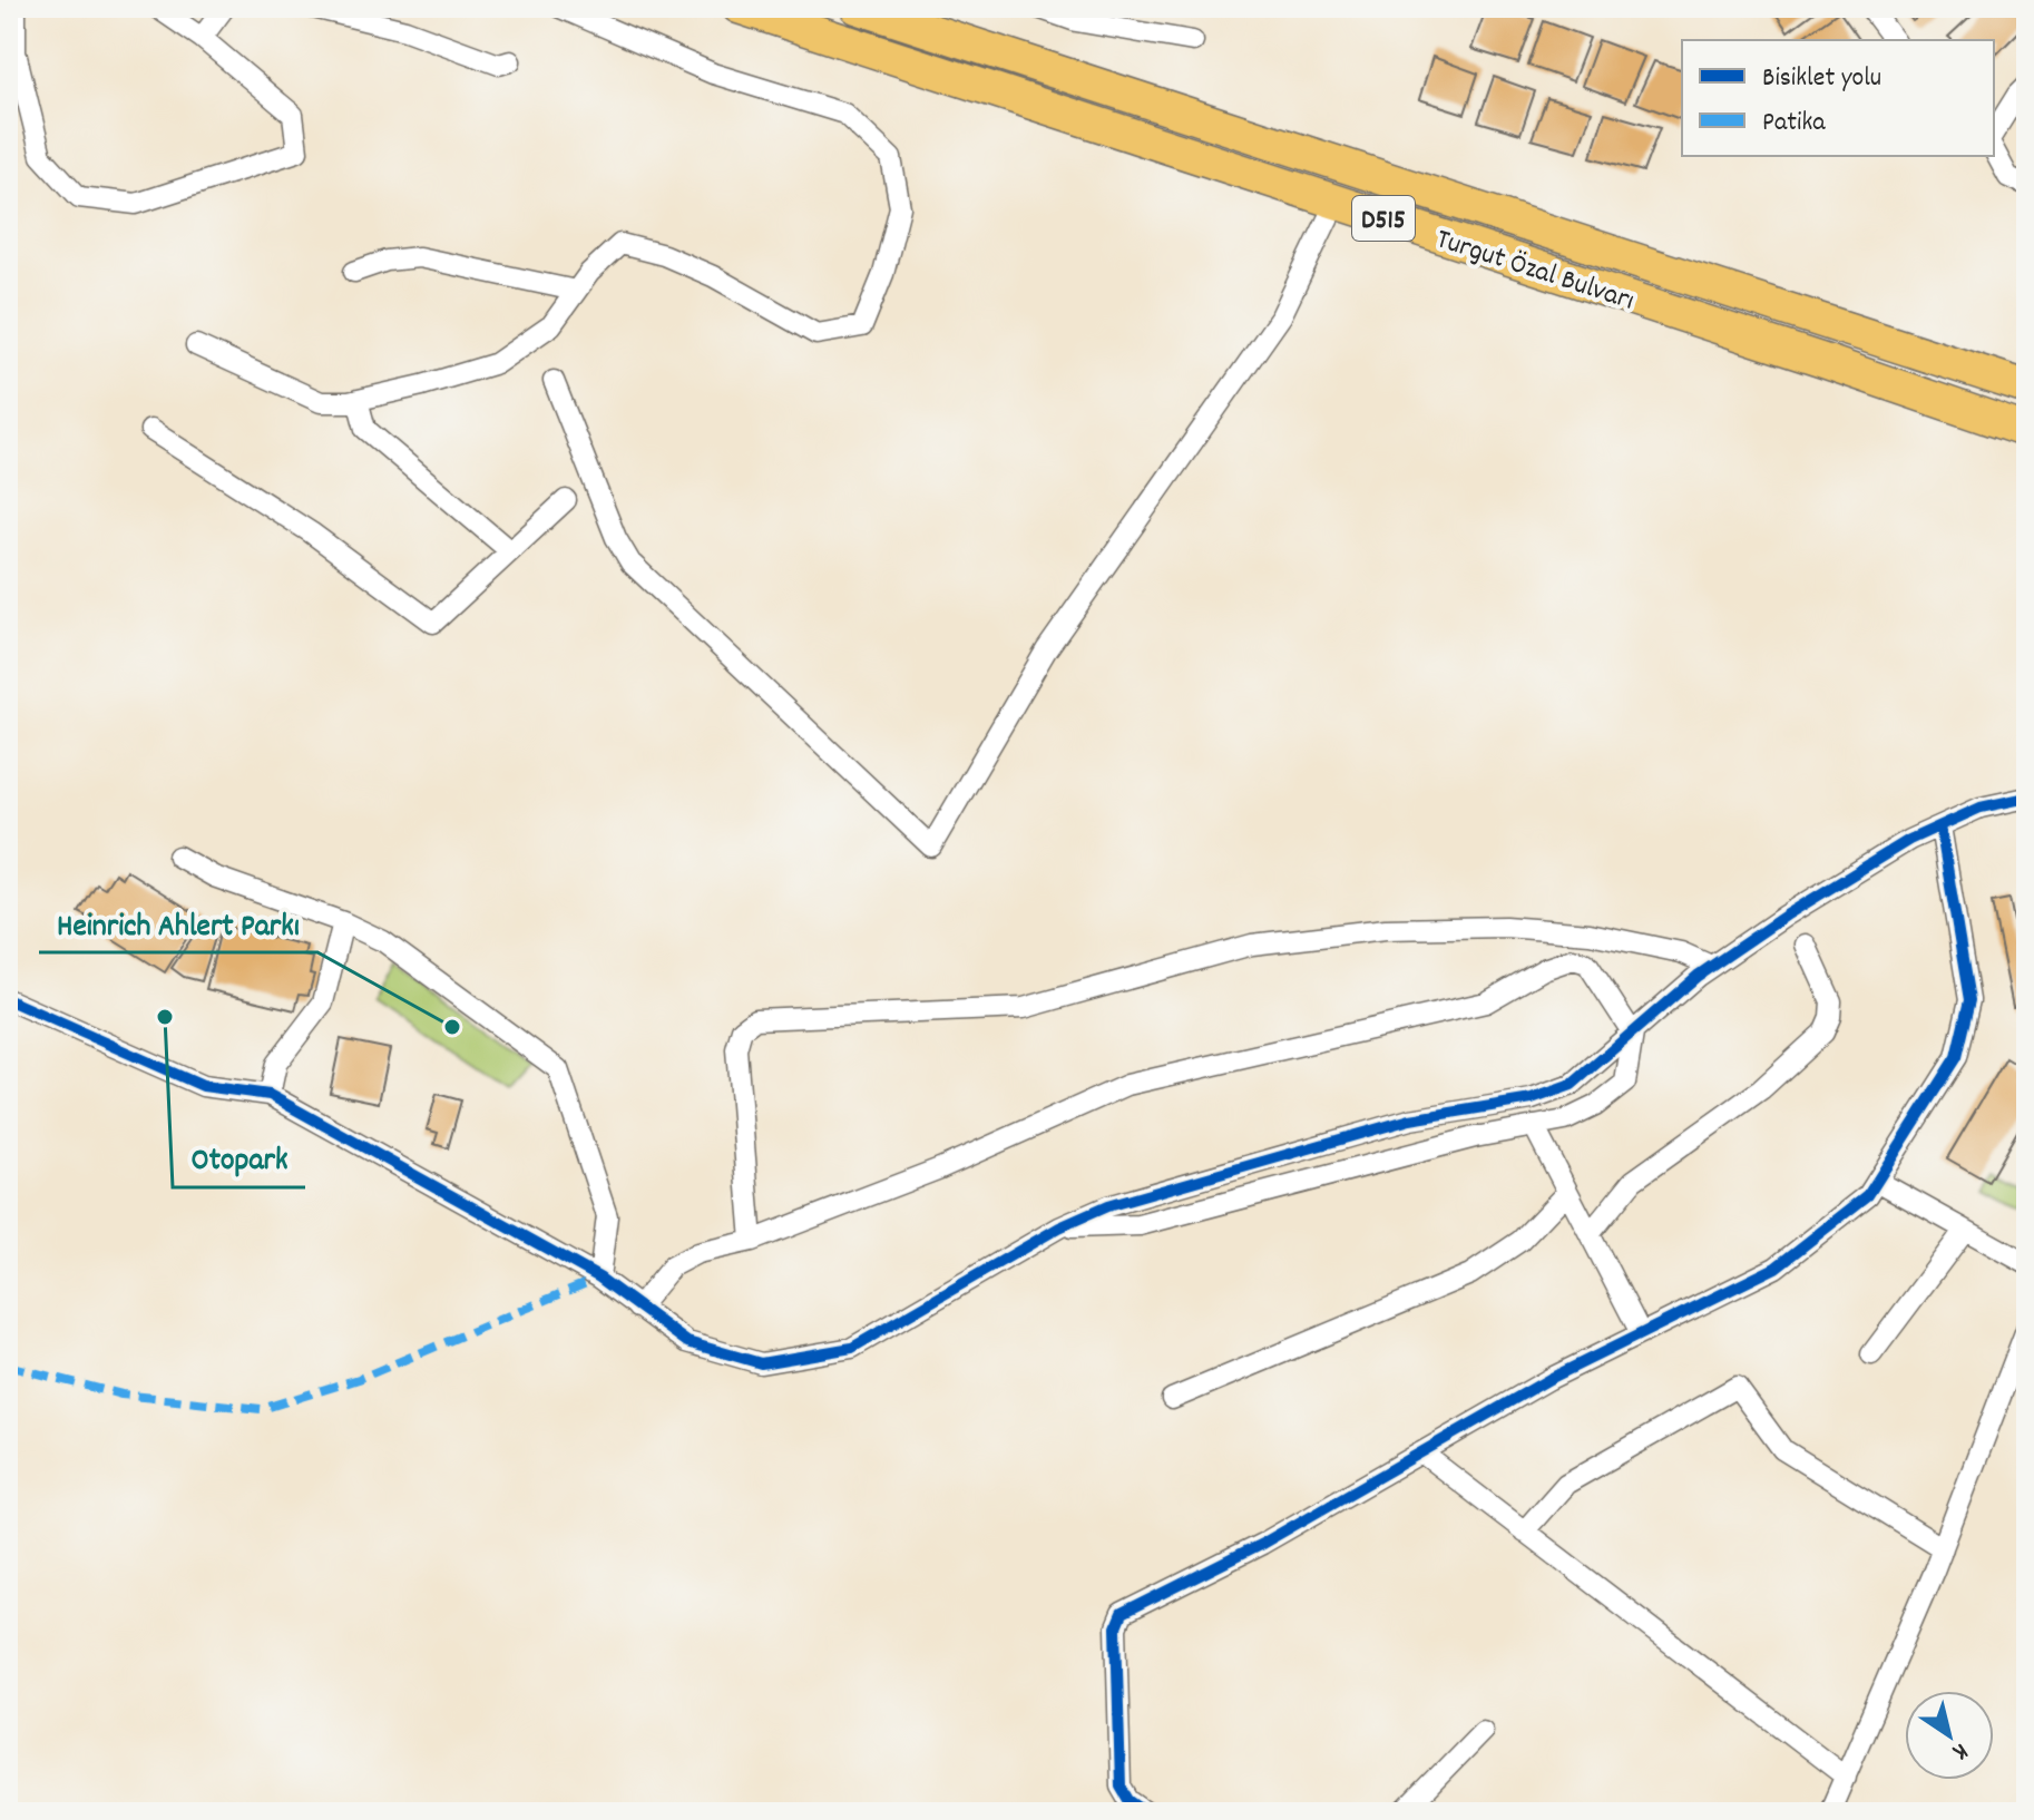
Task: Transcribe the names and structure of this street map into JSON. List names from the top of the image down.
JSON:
{
  "streets": {
    "highway": ["D515", "Turgut Özal Bulvarı"]
  },
  "places": ["Otopark", "Heinrich Ahlert Parkı"],
  "legend": ["Bisiklet yolu", "Patika"],
  "north": "bottom right"
}
